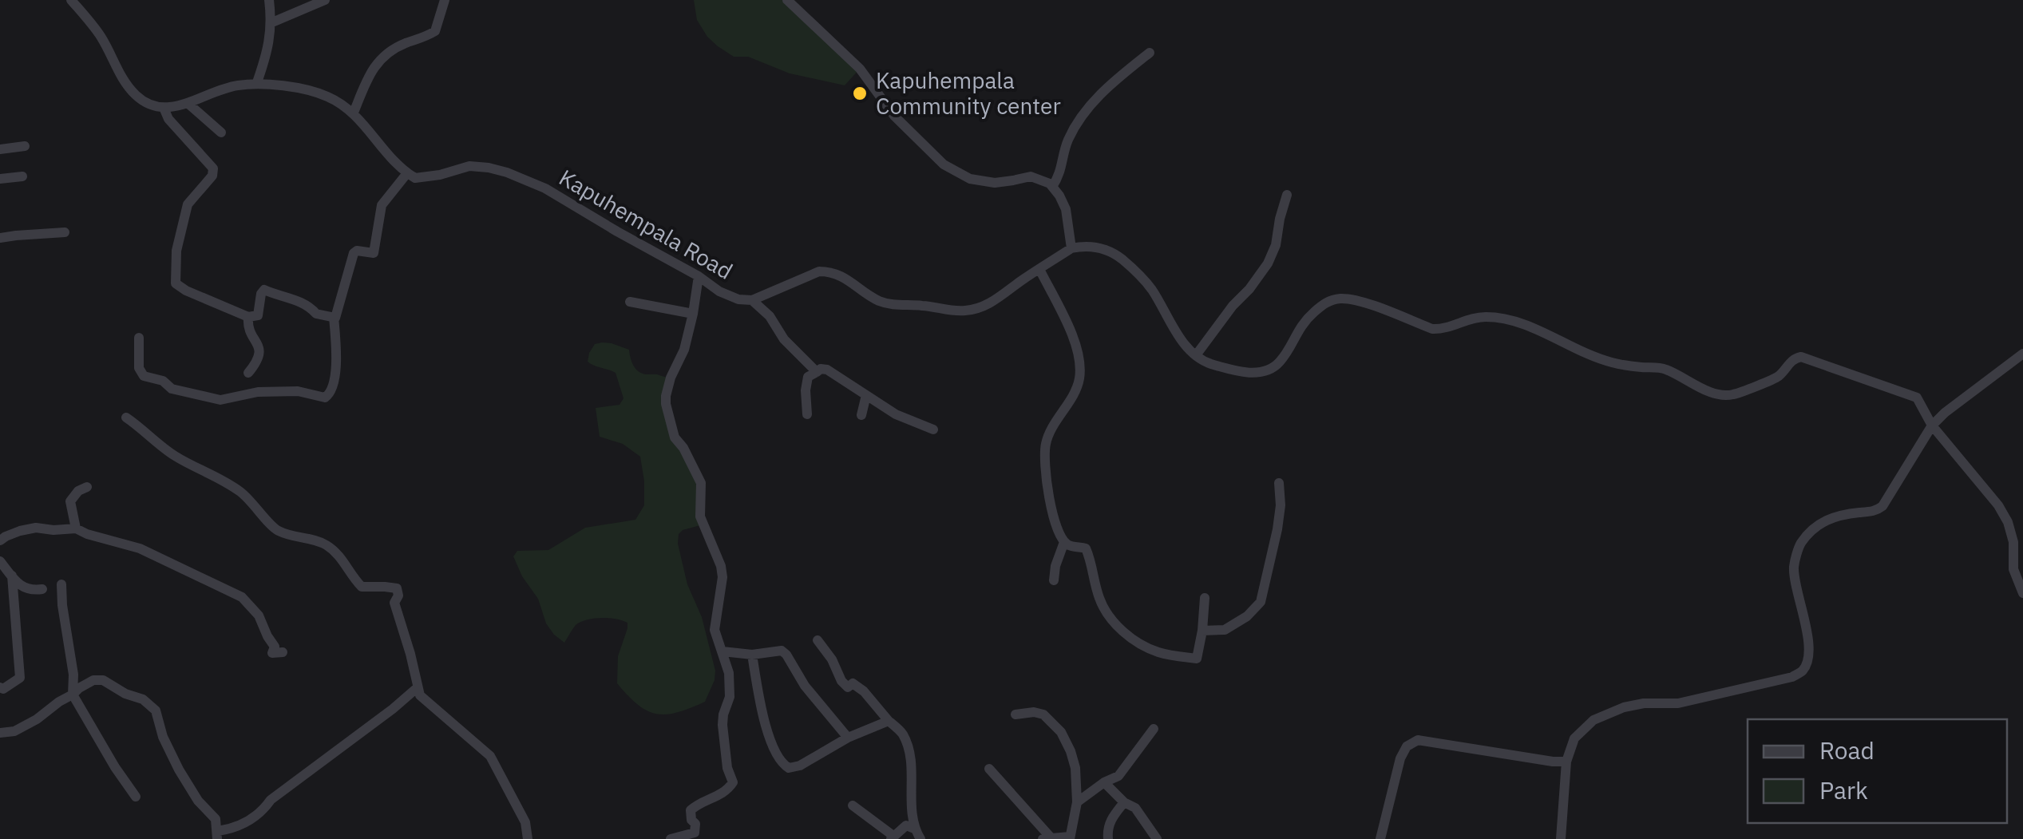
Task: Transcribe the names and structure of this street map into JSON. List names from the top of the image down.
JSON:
{
  "streets": {
    "street": ["Kapuhempala Road"]
  },
  "places": ["Kapuhempala Community center"],
  "legend": ["Road", "Park"]
}
